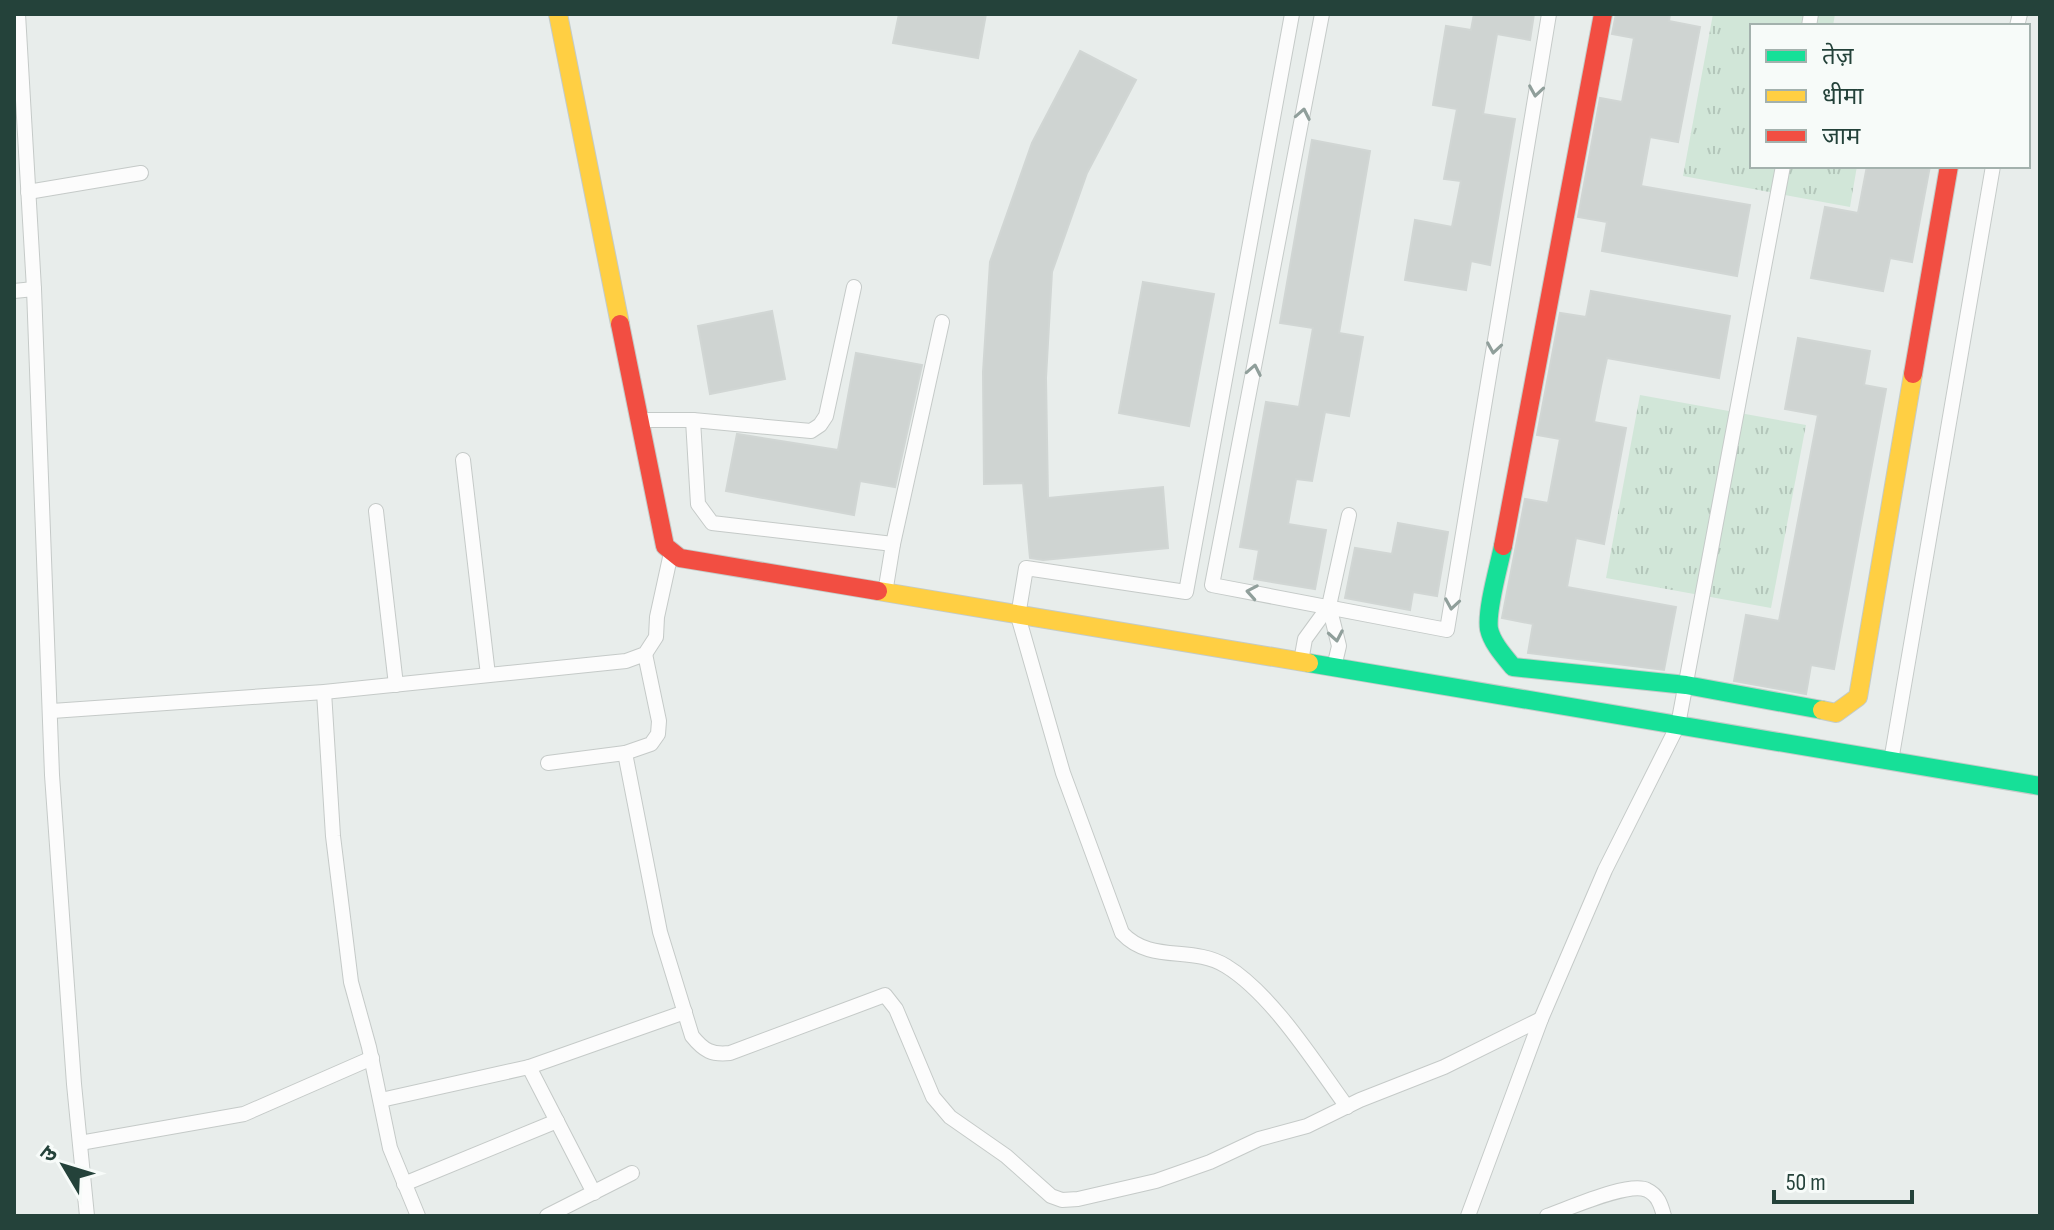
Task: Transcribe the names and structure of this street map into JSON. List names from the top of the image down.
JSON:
{
  "legend": ["तेज़", "धीमा", "जाम"],
  "scale_bar": "50 m",
  "north": "top left"
}
